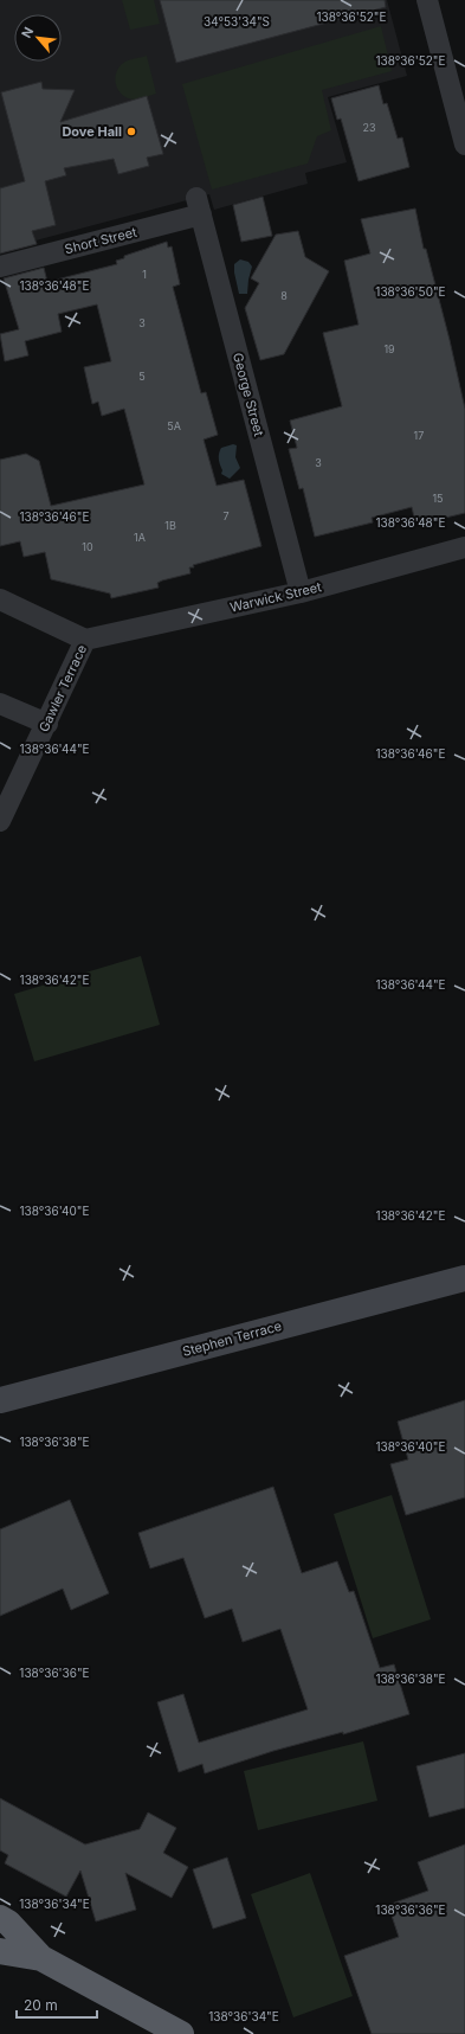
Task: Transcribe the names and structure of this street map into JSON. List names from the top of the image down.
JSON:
{
  "streets": {
    "main road": ["Stephen Terrace"],
    "street": [
      "Short Street",
      "George Street",
      "Warwick Street",
      "Gawler Terrace"
    ]
  },
  "crossings": [
    ["Short Street", "George Street"],
    ["George Street", "Warwick Street"],
    ["Warwick Street", "Gawler Terrace"]
  ],
  "places": ["Dove Hall"],
  "house_numbers": [
    "23",
    "1",
    "8",
    "3",
    "19",
    "5",
    "5A",
    "17",
    "3",
    "15",
    "7",
    "1B",
    "1A",
    "10"
  ],
  "scale_bar": "20 m",
  "north": "top left",
  "coordinates": [
    "138°36'52\"E",
    "34°53'34\"S",
    "138°36'48\"E",
    "138°36'50\"E",
    "138°36'46\"E",
    "138°36'44\"E",
    "138°36'42\"E",
    "138°36'40\"E",
    "138°36'38\"E",
    "138°36'36\"E",
    "138°36'34\"E"
  ]
}
